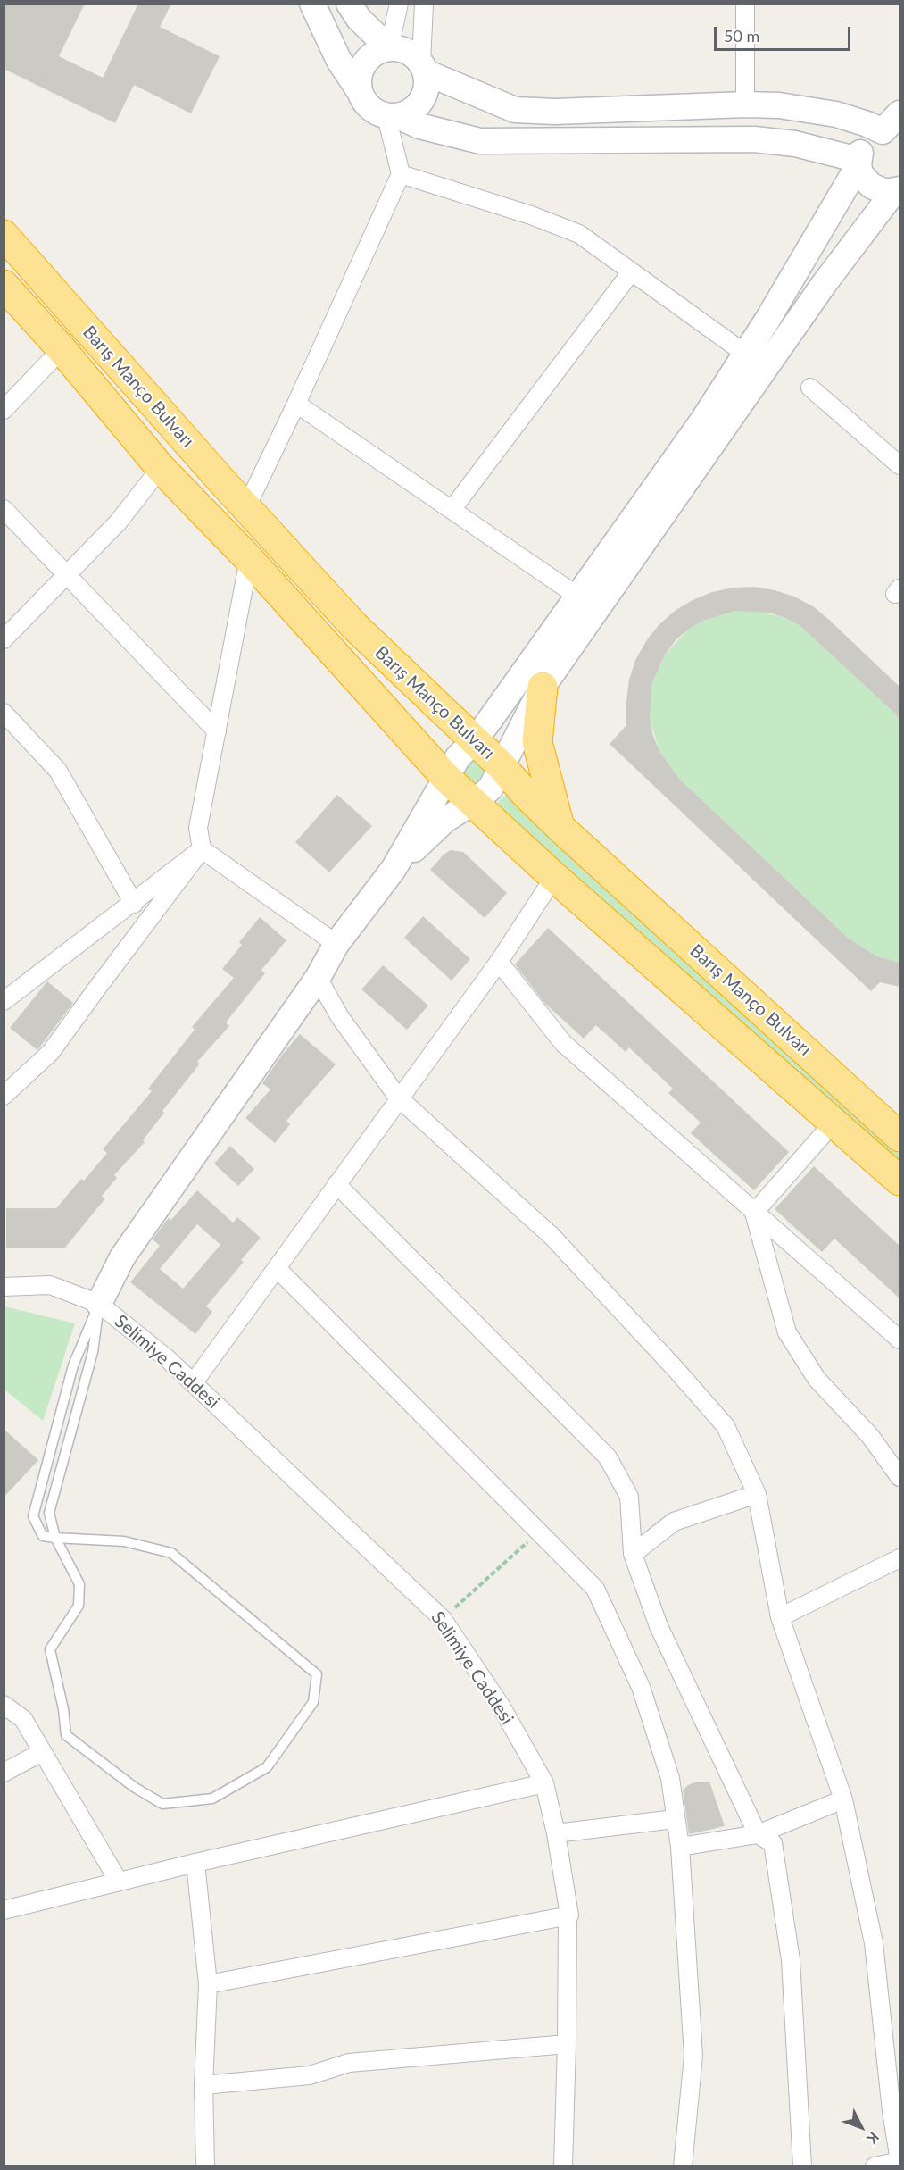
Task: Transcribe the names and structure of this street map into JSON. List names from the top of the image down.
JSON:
{
  "streets": {
    "highway": ["Barış Manço Bulvarı"],
    "street": ["Selimiye Caddesi"]
  },
  "scale_bar": "50 m",
  "north": "bottom right"
}
